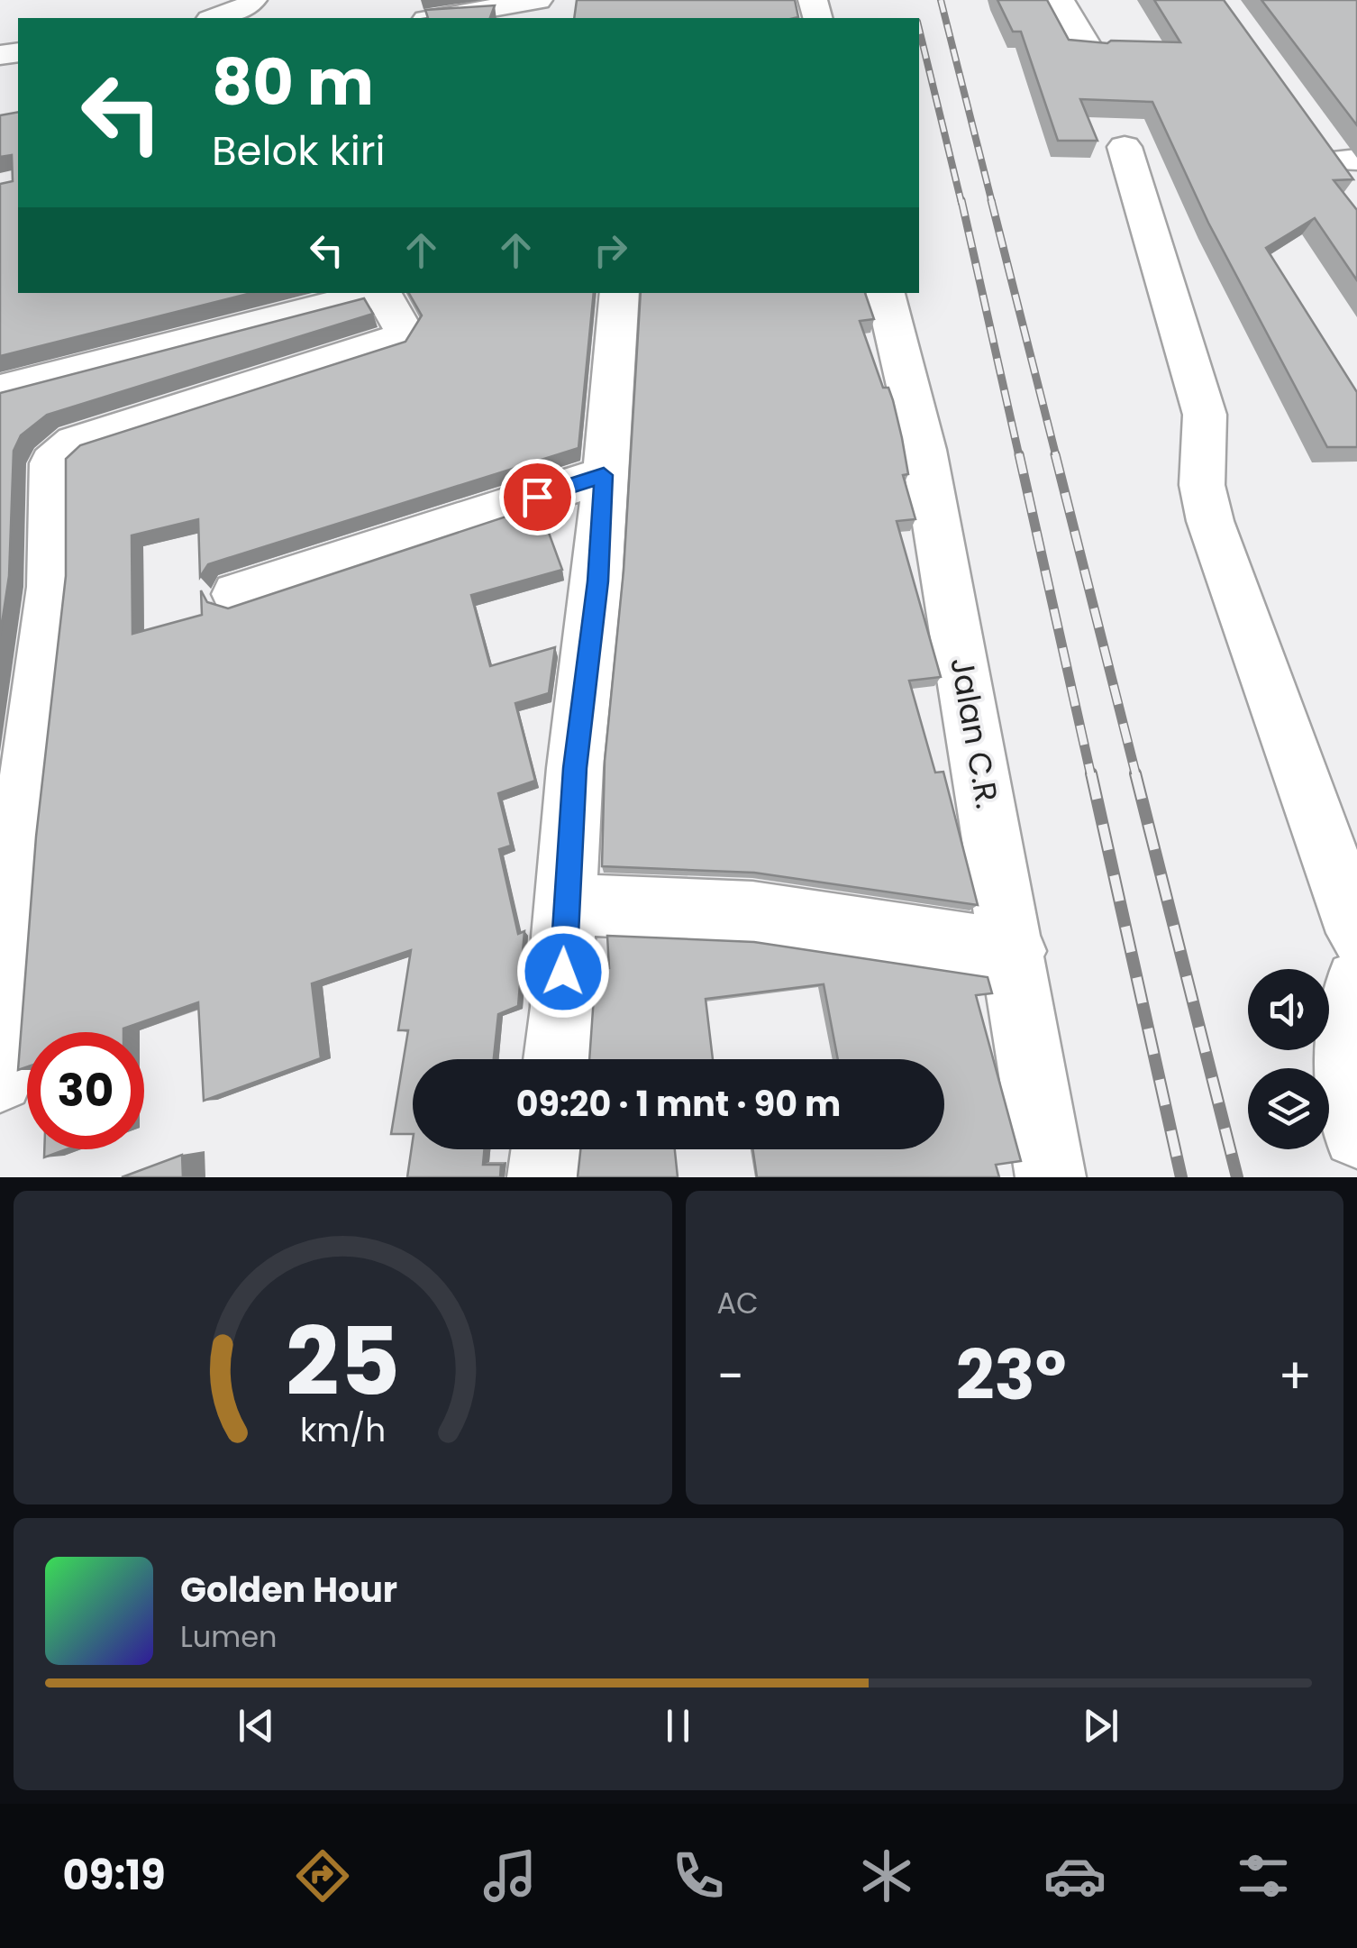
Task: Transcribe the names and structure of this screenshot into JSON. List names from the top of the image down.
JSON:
{
  "streets": {
    "street": ["Jalan C.R."]
  },
  "page": {
    "turn": ["80 m", "Belok kiri"],
    "limit": "30",
    "trip": "09:20 · 1 mnt · 90 m",
    "tile": "AC",
    "heat": ["−", "23°", "+"],
    "song": ["Golden Hour", "Lumen"],
    "tabs": "09:19",
    "gauge": ["25", "km/h"]
  }
}
